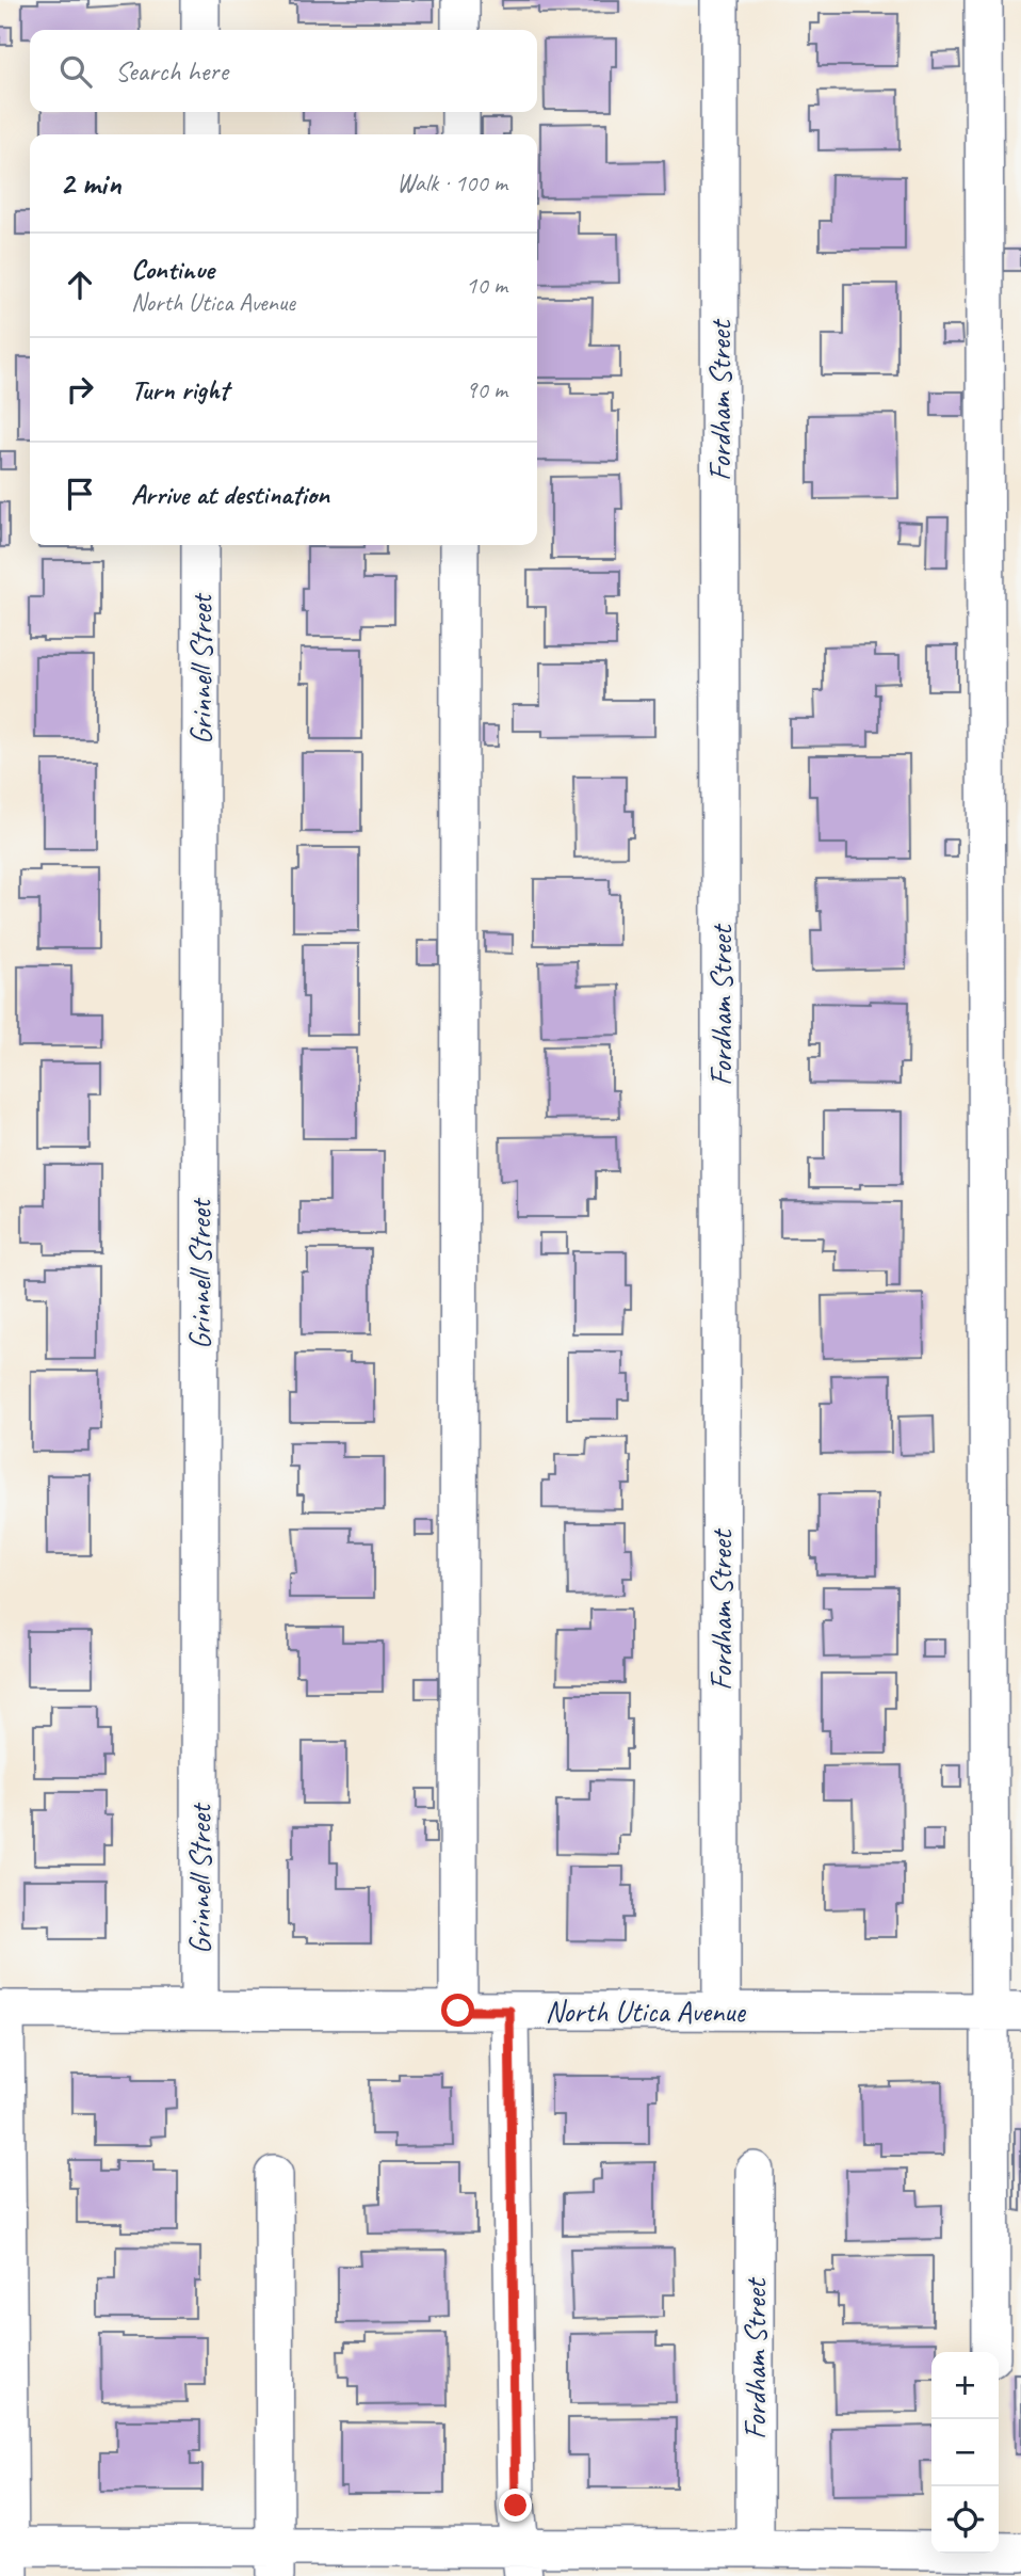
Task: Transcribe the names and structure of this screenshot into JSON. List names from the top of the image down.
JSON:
{
  "streets": {
    "street": ["Fordham Street", "Grinnell Street", "North Utica Avenue"]
  },
  "crossings": [
    ["Fordham Street", "North Utica Avenue"],
    ["Grinnell Street", "North Utica Avenue"]
  ],
  "page": {
    "search": "Search here",
    "heading": ["2 min", "Walk · 100 m"],
    "list": [
      ["Continue", "North Utica Avenue", "10 m"],
      ["Turn right", "90 m"],
      "Arrive at destination"
    ],
    "map_buttons": ["+", "−"]
  }
}
